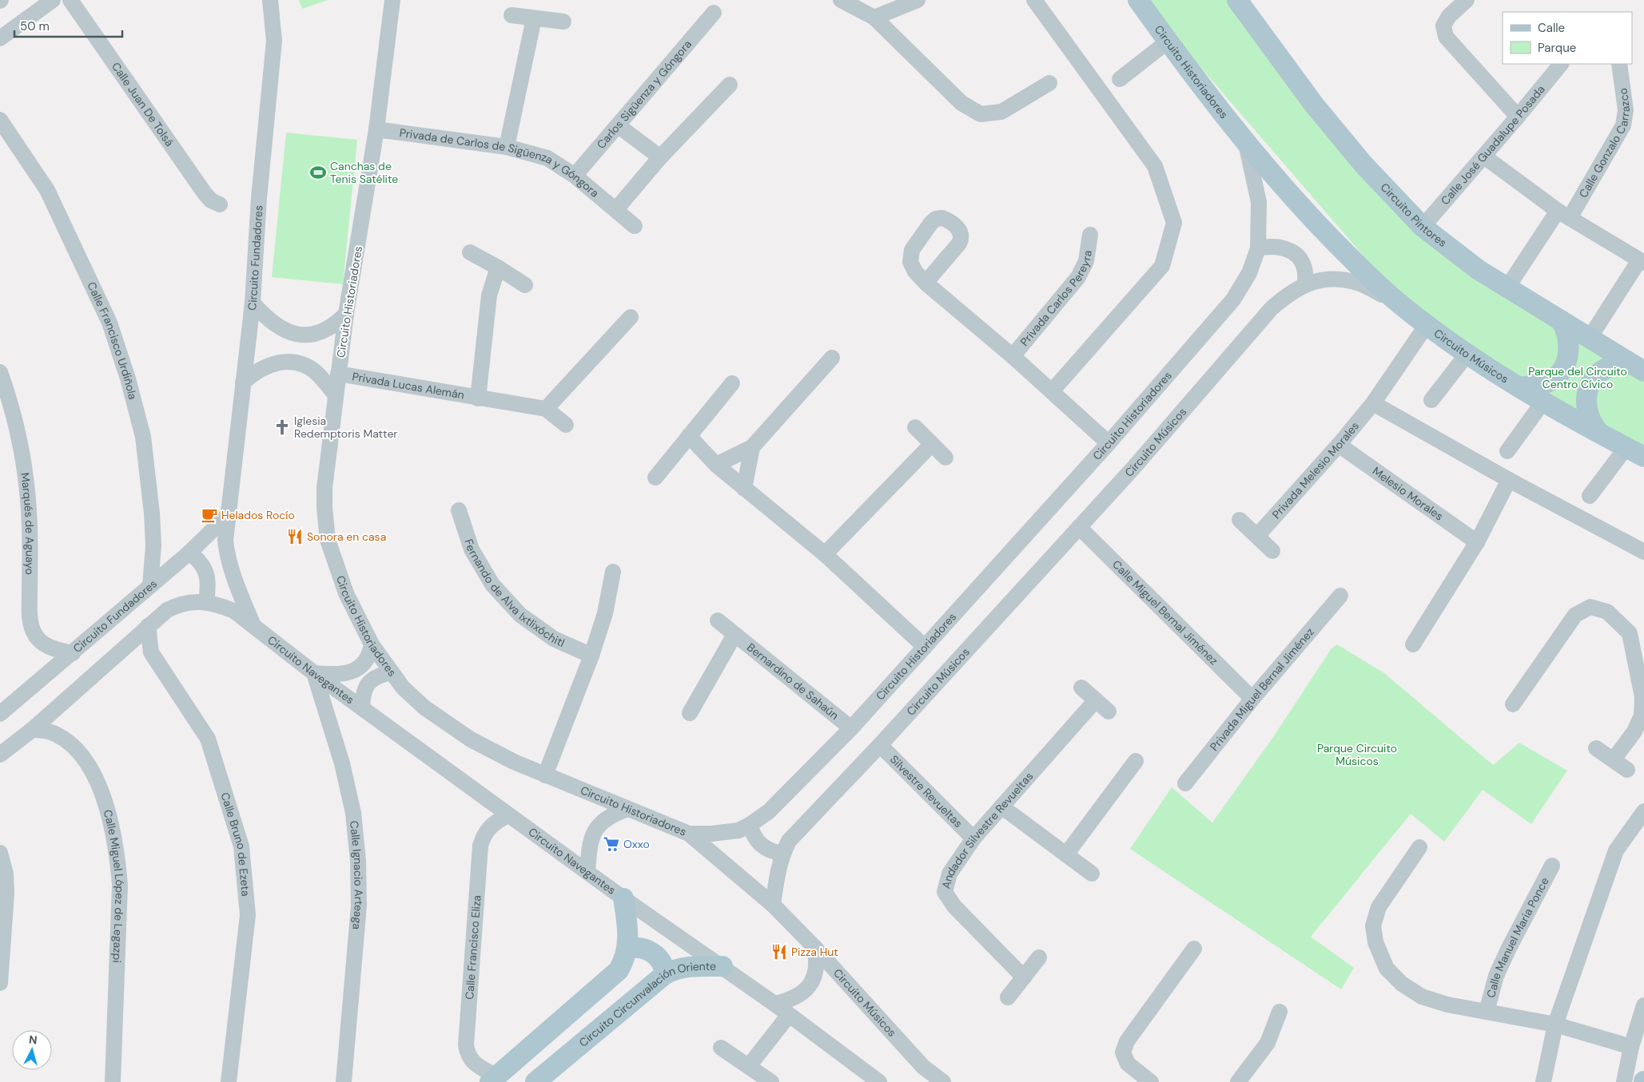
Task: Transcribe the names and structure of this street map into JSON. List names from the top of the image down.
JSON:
{
  "streets": {
    "main road": [
      "Circuito Historiadores",
      "Circuito Pintores",
      "Circuito Músicos",
      "Circuito Navegantes",
      "Circuito Circunvalación Oriente"
    ],
    "street": [
      "Carlos Sigüenza y Góngora",
      "Calle Juan De Tolsá",
      "Calle Gonzalo Carrazco",
      "Calle José Guadalupe Posada",
      "Privada de Carlos de Sigüenza y Góngora",
      "Circuito Fundadores",
      "Privada Carlos Pereyra",
      "Calle Francisco Urdiñola",
      "Privada Lucas Alemán",
      "Privada Melesio Morales",
      "Melesio Morales",
      "Marqués de Aguayo",
      "Fernando de Alva Ixtlixóchitl",
      "Calle Miguel Bernal Jiménez",
      "Bernardino de Sahaún",
      "Privada Miguel Bernal Jiménez",
      "Silvestre Revueltas",
      "Andador Silvestre Revueltas",
      "Calle Bruno de Ezeta",
      "Calle Ignacio Arteaga",
      "Calle Miguel López de Legazpi",
      "Calle Manuel Maria Ponce",
      "Calle Francisco Eliza"
    ]
  },
  "crossings": [
    ["Circuito Historiadores", "Privada de Carlos de Sigüenza y Góngora"],
    ["Circuito Historiadores", "Privada Carlos Pereyra"],
    ["Circuito Historiadores", "Circuito Músicos"],
    ["Circuito Historiadores", "Privada Lucas Alemán"],
    ["Circuito Historiadores", "Bernardino de Sahaún"],
    ["Carlos Sigüenza y Góngora", "Privada de Carlos de Sigüenza y Góngora"],
    ["Calle Gonzalo Carrazco", "Circuito Pintores"],
    ["Calle José Guadalupe Posada", "Circuito Pintores"],
    ["Circuito Fundadores", "Calle Francisco Urdiñola"],
    ["Circuito Fundadores", "Marqués de Aguayo"],
    ["Circuito Fundadores", "Circuito Navegantes"],
    ["Circuito Músicos", "Privada Melesio Morales"],
    ["Circuito Músicos", "Calle Miguel Bernal Jiménez"],
    ["Circuito Músicos", "Silvestre Revueltas"],
    ["Privada Melesio Morales", "Melesio Morales"],
    ["Calle Miguel Bernal Jiménez", "Privada Miguel Bernal Jiménez"],
    ["Circuito Navegantes", "Calle Bruno de Ezeta"],
    ["Circuito Navegantes", "Calle Ignacio Arteaga"],
    ["Circuito Navegantes", "Calle Miguel López de Legazpi"],
    ["Circuito Navegantes", "Calle Francisco Eliza"],
    ["Circuito Navegantes", "Circuito Circunvalación Oriente"],
    ["Silvestre Revueltas", "Andador Silvestre Revueltas"]
  ],
  "parks": ["Parque del Circuito Centro Cívico", "Parque Circuito Músicos"],
  "places": {
    "sports": ["Canchas de Tenis Satélite"],
    "church": ["Iglesia Redemptoris Matter"],
    "cafe": ["Helados Rocío"],
    "restaurant": ["Sonora en casa", "Pizza Hut"],
    "supermarket": ["Oxxo"]
  },
  "legend": ["Calle", "Parque"],
  "scale_bar": "50 m",
  "north": "top"
}
